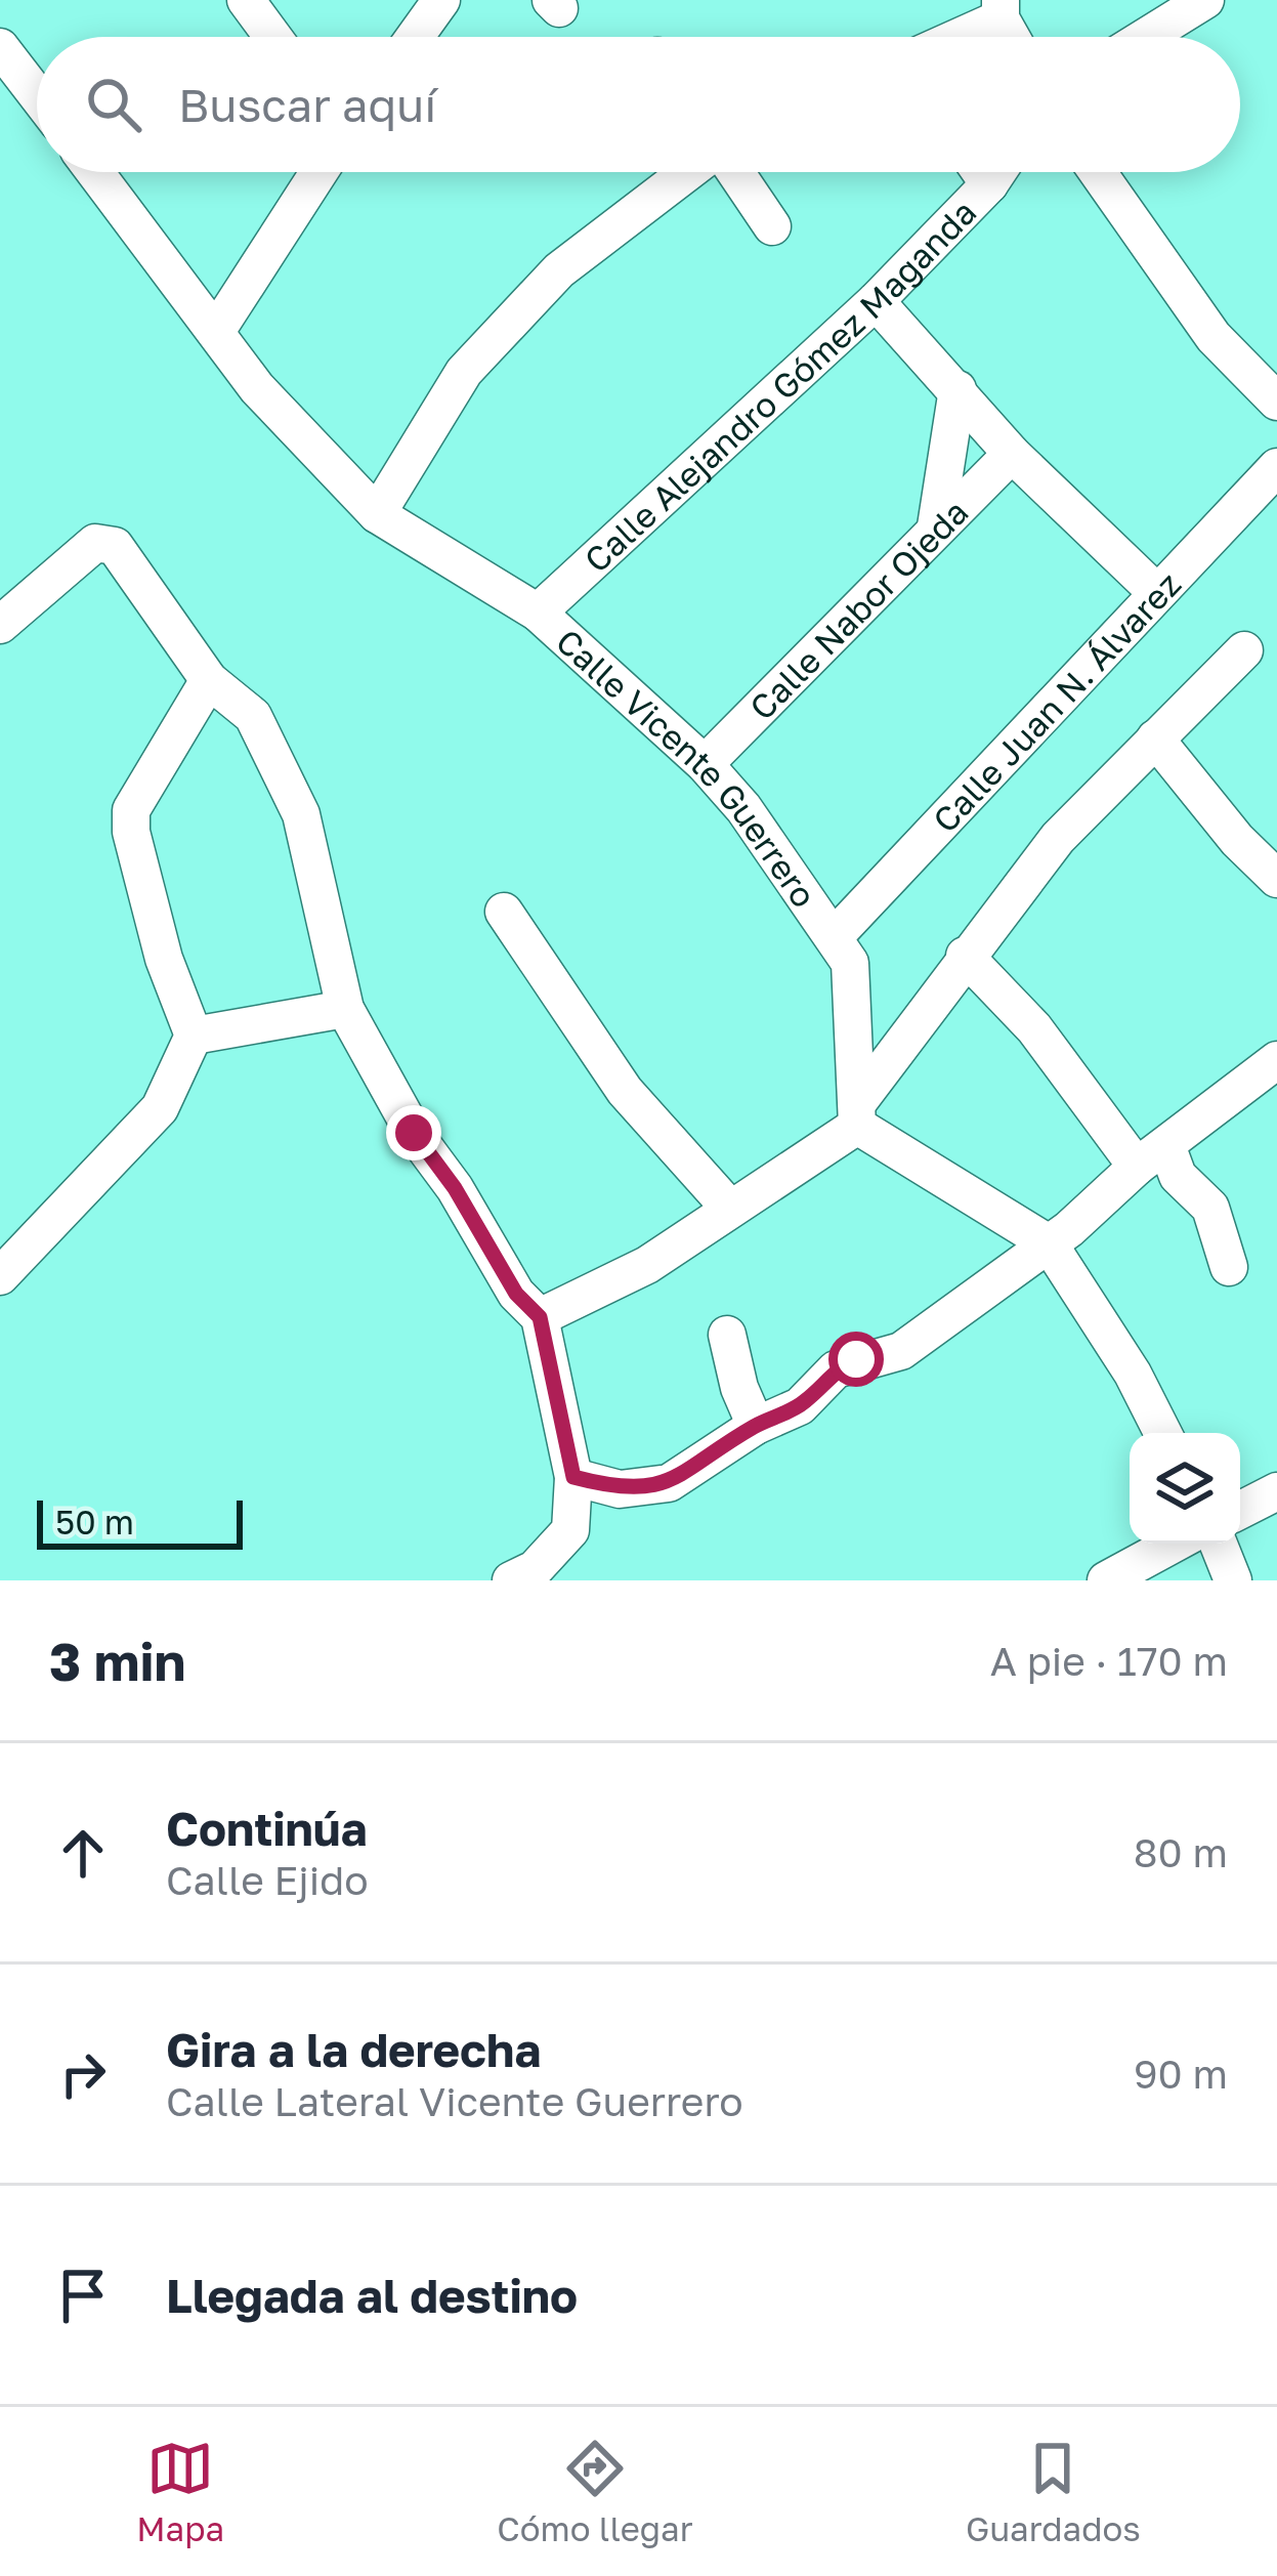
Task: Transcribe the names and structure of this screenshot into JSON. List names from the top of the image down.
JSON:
{
  "streets": {
    "street": [
      "Calle Alejandro Gómez Maganda",
      "Calle Nabor Ojeda",
      "Calle Juan N. Álvarez",
      "Calle Vicente Guerrero"
    ]
  },
  "crossings": [
    ["Calle Alejandro Gómez Maganda", "Calle Vicente Guerrero"],
    ["Calle Nabor Ojeda", "Calle Vicente Guerrero"],
    ["Calle Juan N. Álvarez", "Calle Vicente Guerrero"]
  ],
  "scale_bar": "50 m",
  "page": {
    "search": "Buscar aquí",
    "scale": "50 m",
    "heading": ["3 min", "A pie · 170 m"],
    "list": [
      ["Continúa", "Calle Ejido", "80 m"],
      ["Gira a la derecha", "Calle Lateral Vicente Guerrero", "90 m"],
      "Llegada al destino"
    ],
    "nav": ["Mapa", "Cómo llegar", "Guardados"]
  }
}
